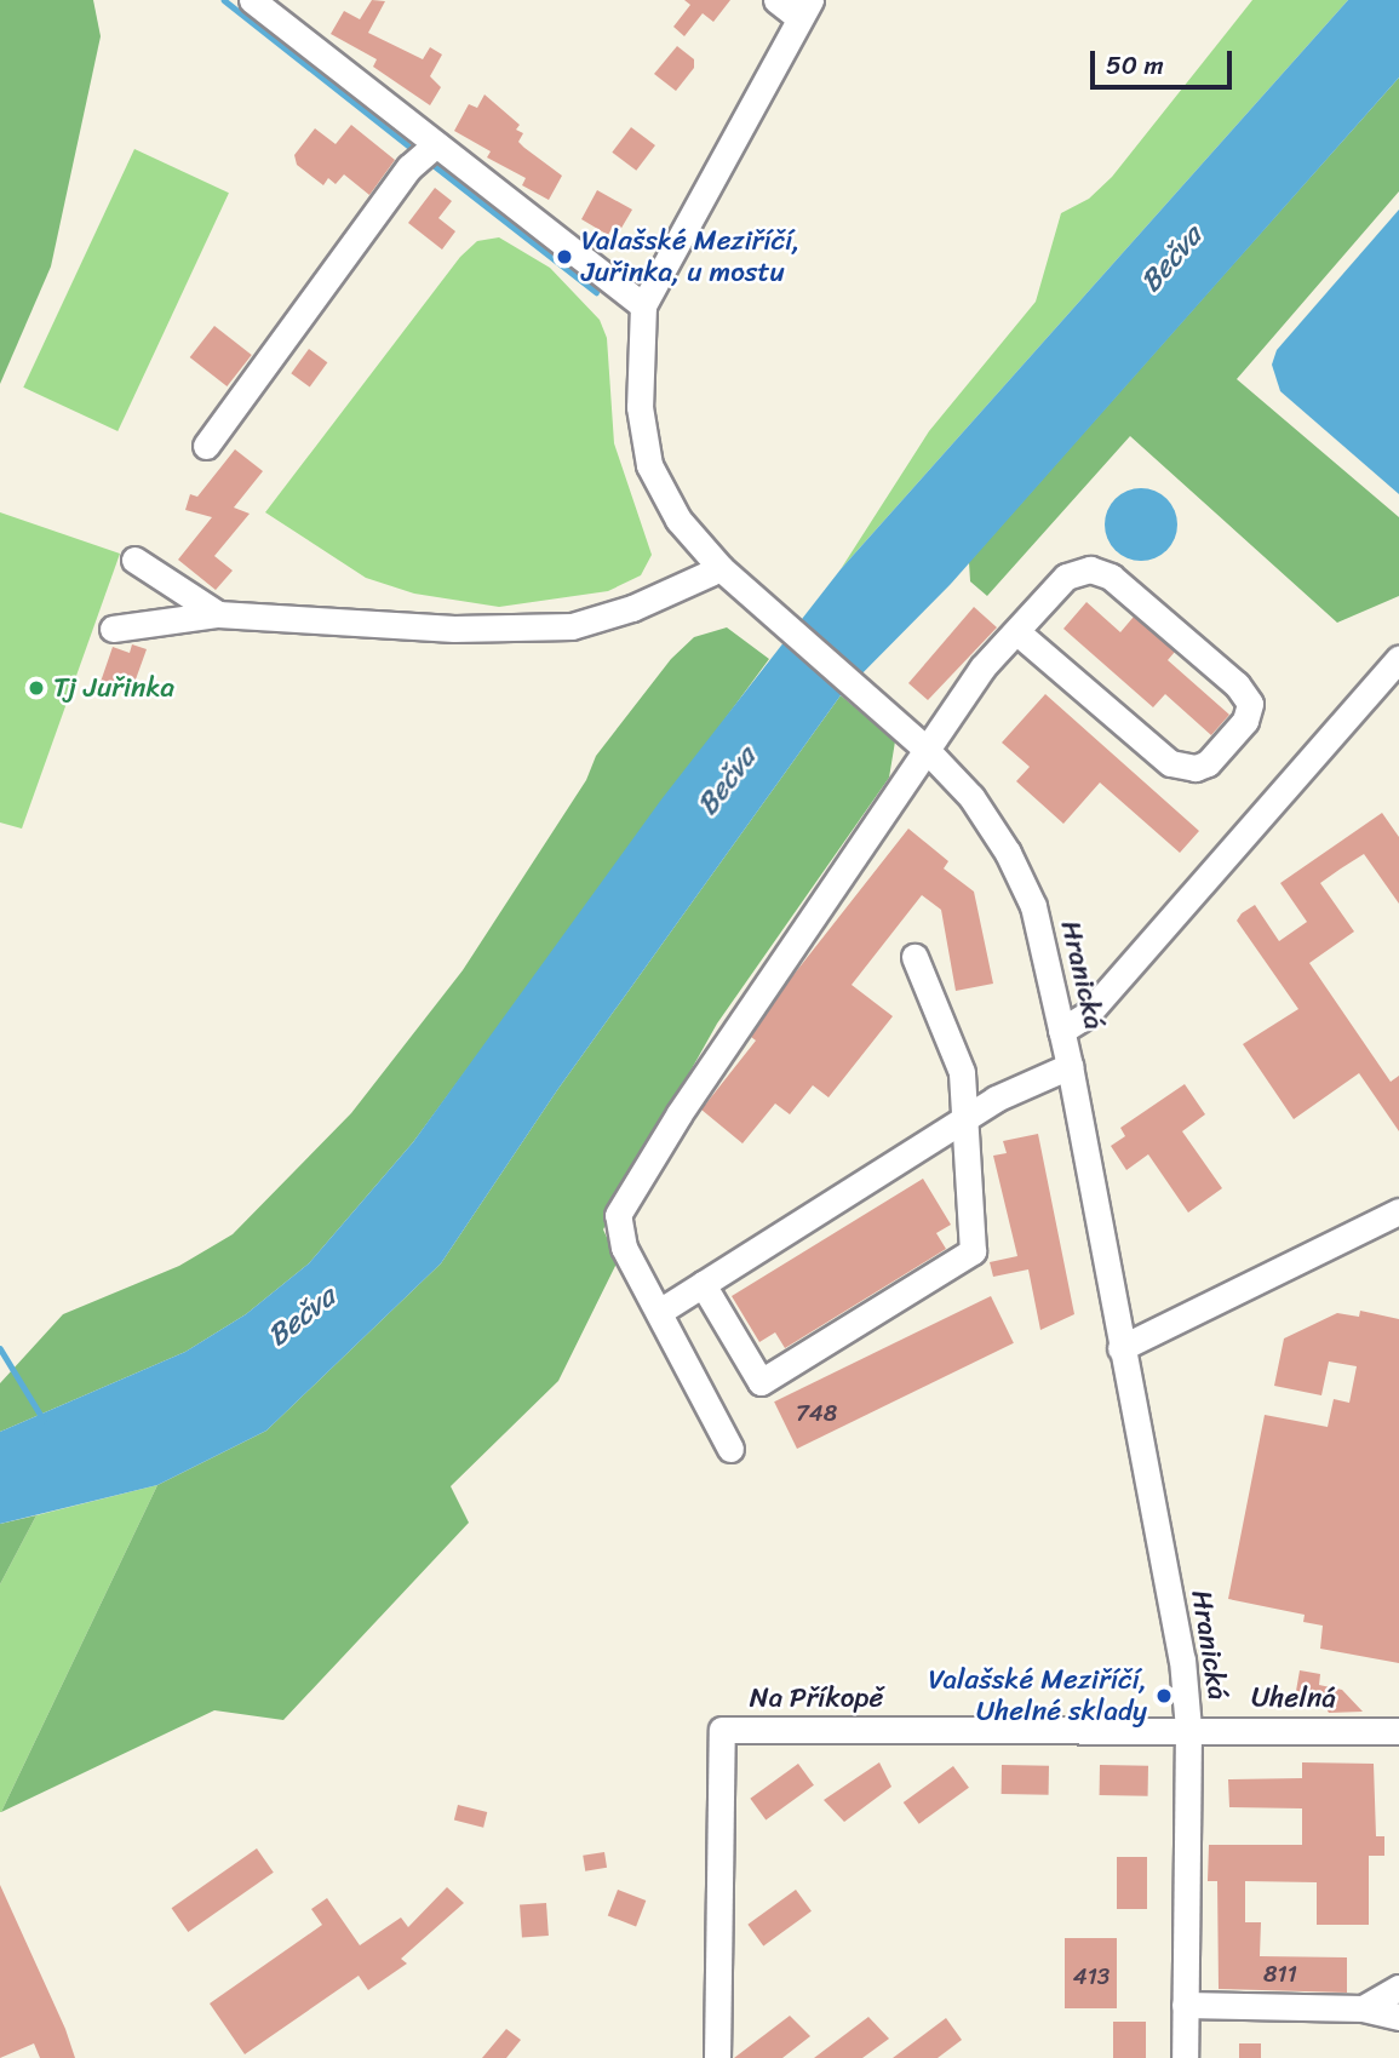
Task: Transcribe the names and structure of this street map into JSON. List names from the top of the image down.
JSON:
{
  "streets": {
    "street": ["Hranická", "Na Příkopě", "Uhelná"]
  },
  "crossings": [
    ["Hranická", "Na Příkopě"],
    ["Hranická", "Uhelná"],
    ["Na Příkopě", "Uhelná"]
  ],
  "water": ["Bečva"],
  "places": ["Valašské Meziříčí, Juřinka, u mostu", "Tj Juřinka", "Valašské Meziříčí, Uhelné sklady"],
  "house_numbers": ["748", "811", "413"],
  "scale_bar": "50 m"
}
